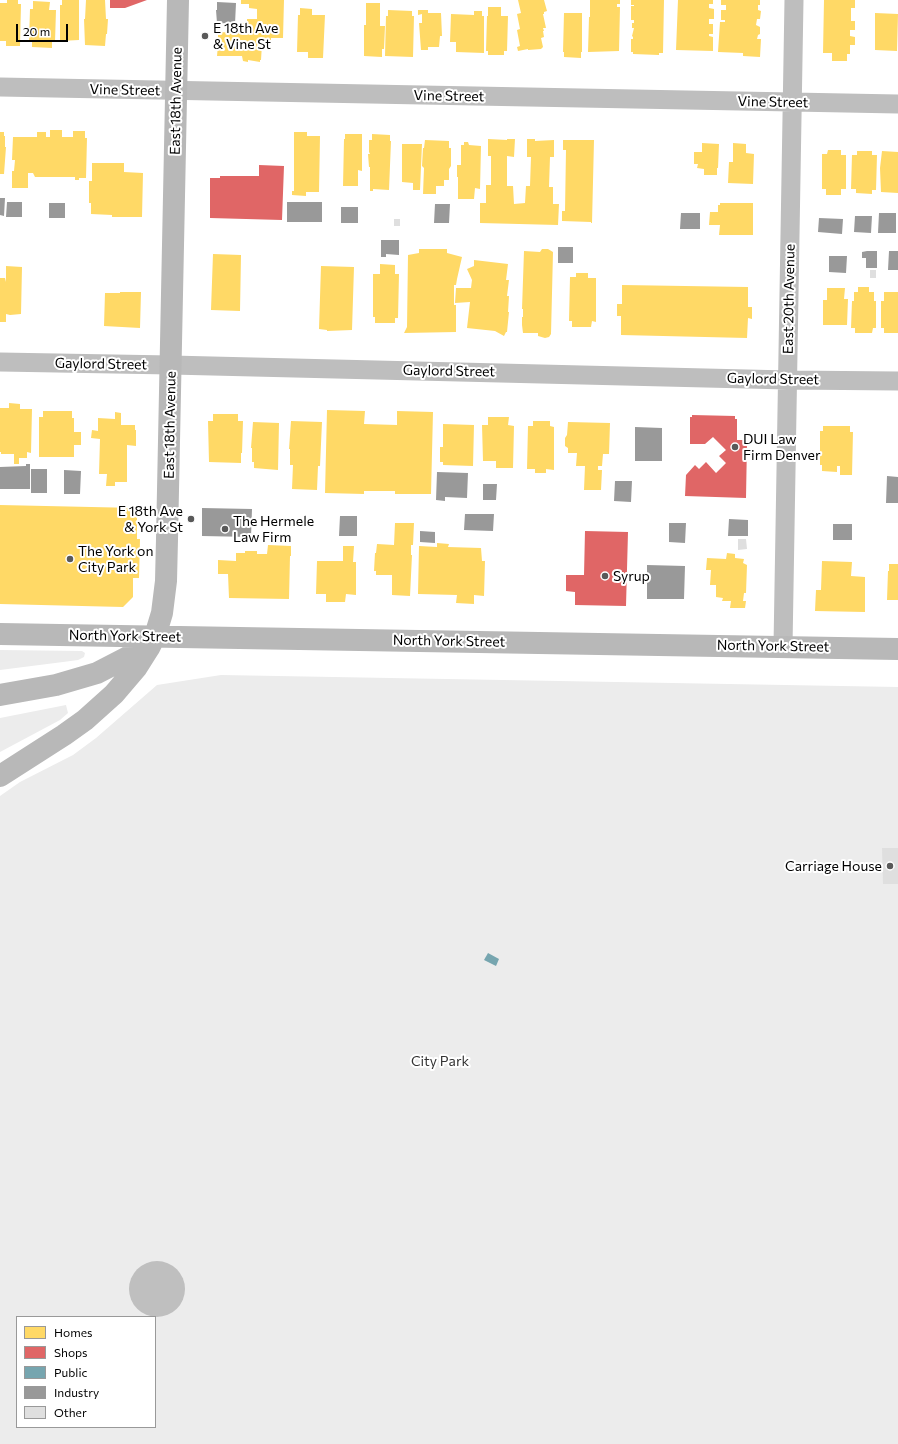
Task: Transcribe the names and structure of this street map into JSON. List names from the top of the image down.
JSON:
{
  "streets": {
    "main road": ["East 18th Avenue", "North York Street"],
    "street": ["Vine Street", "East 20th Avenue", "Gaylord Street"]
  },
  "crossings": [
    ["Vine Street", "East 18th Avenue"],
    ["Vine Street", "East 20th Avenue"],
    ["East 18th Avenue", "Gaylord Street"],
    ["East 18th Avenue", "North York Street"],
    ["East 20th Avenue", "Gaylord Street"],
    ["East 20th Avenue", "North York Street"]
  ],
  "parks": ["City Park"],
  "places": [
    "E 18th Ave & Vine St",
    "DUI Law Firm Denver",
    "E 18th Ave & York St",
    "The Hermele Law Firm",
    "The York on City Park",
    "Syrup",
    "Carriage House"
  ],
  "legend": [
    "Homes",
    "Shops",
    "Public",
    "Industry",
    "Other"
  ],
  "scale_bar": "20 m"
}
